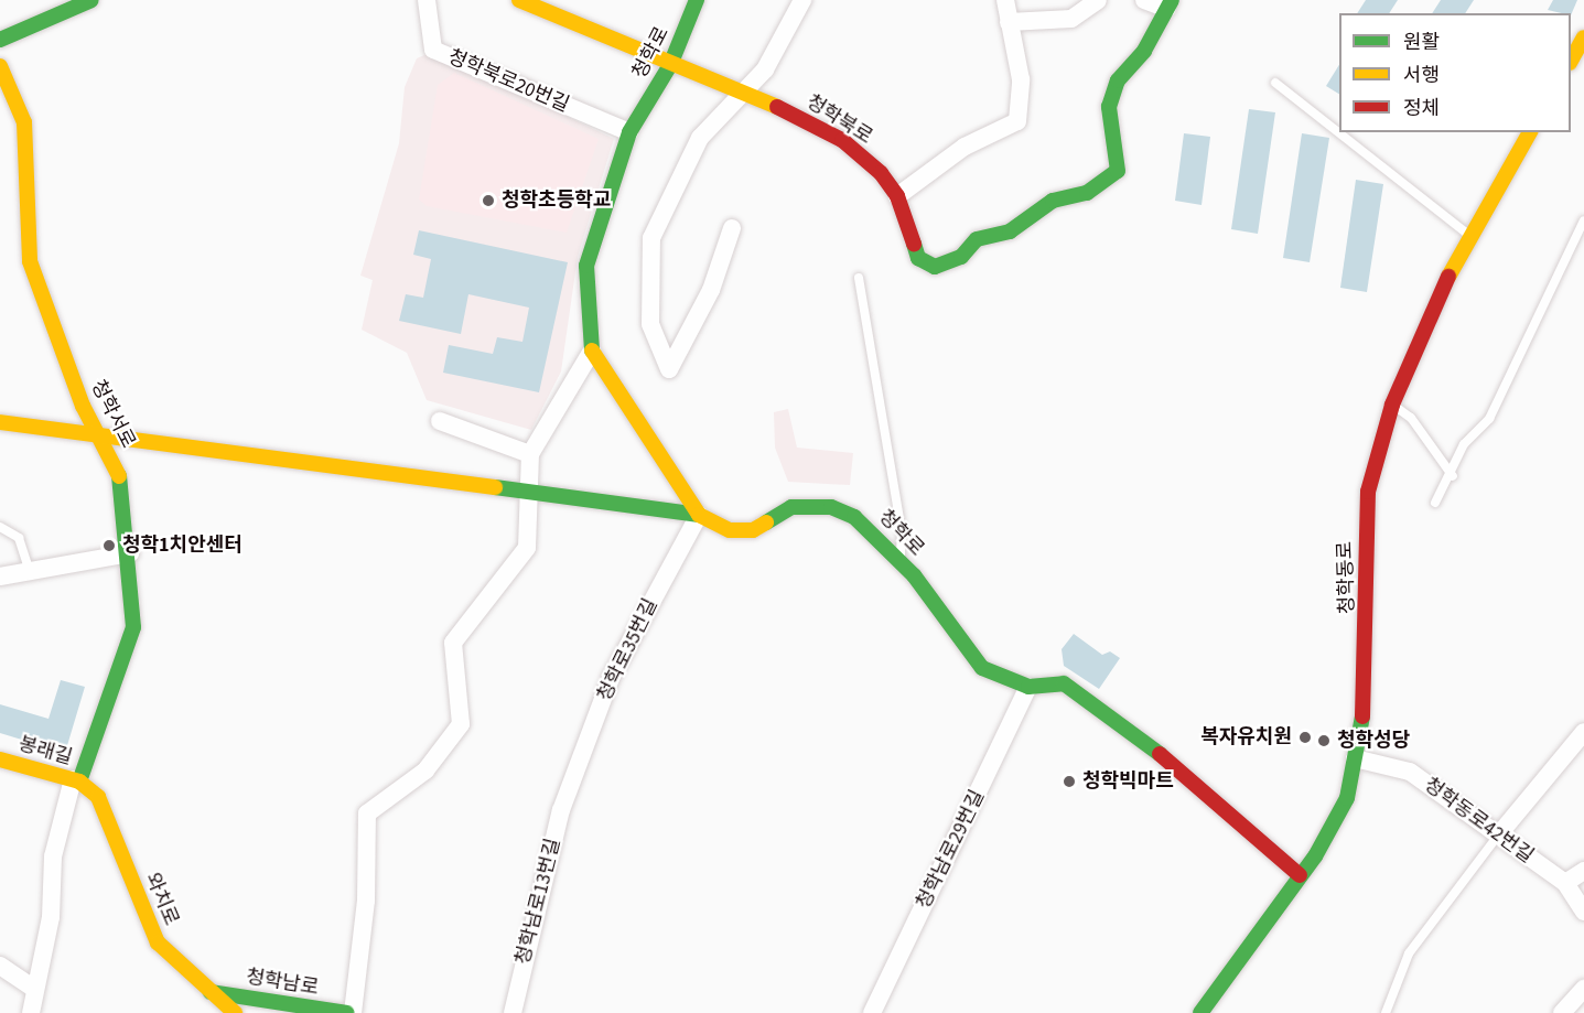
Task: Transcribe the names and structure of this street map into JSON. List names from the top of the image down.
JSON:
{
  "streets": {
    "street": [
      "청학로",
      "청학북로20번길",
      "청학북로",
      "청학서로",
      "청학동로",
      "청학로35번길",
      "봉래길",
      "청학동로42번길",
      "청학남로29번길",
      "와치로",
      "청학남로13번길",
      "청학남로"
    ]
  },
  "crossings": [
    ["청학로", "청학북로20번길"],
    ["청학로", "청학북로"],
    ["청학로", "청학동로"],
    ["청학로", "청학로35번길"],
    ["청학로", "청학남로29번길"],
    ["청학서로", "봉래길"],
    ["청학서로", "와치로"],
    ["청학동로", "청학동로42번길"],
    ["청학로35번길", "청학남로13번길"],
    ["봉래길", "와치로"],
    ["와치로", "청학남로"]
  ],
  "places": [
    "청학초등학교",
    "청학1치안센터",
    "복자유치원",
    "청학성당",
    "청학빅마트"
  ],
  "legend": ["원활", "서행", "정체"]
}
